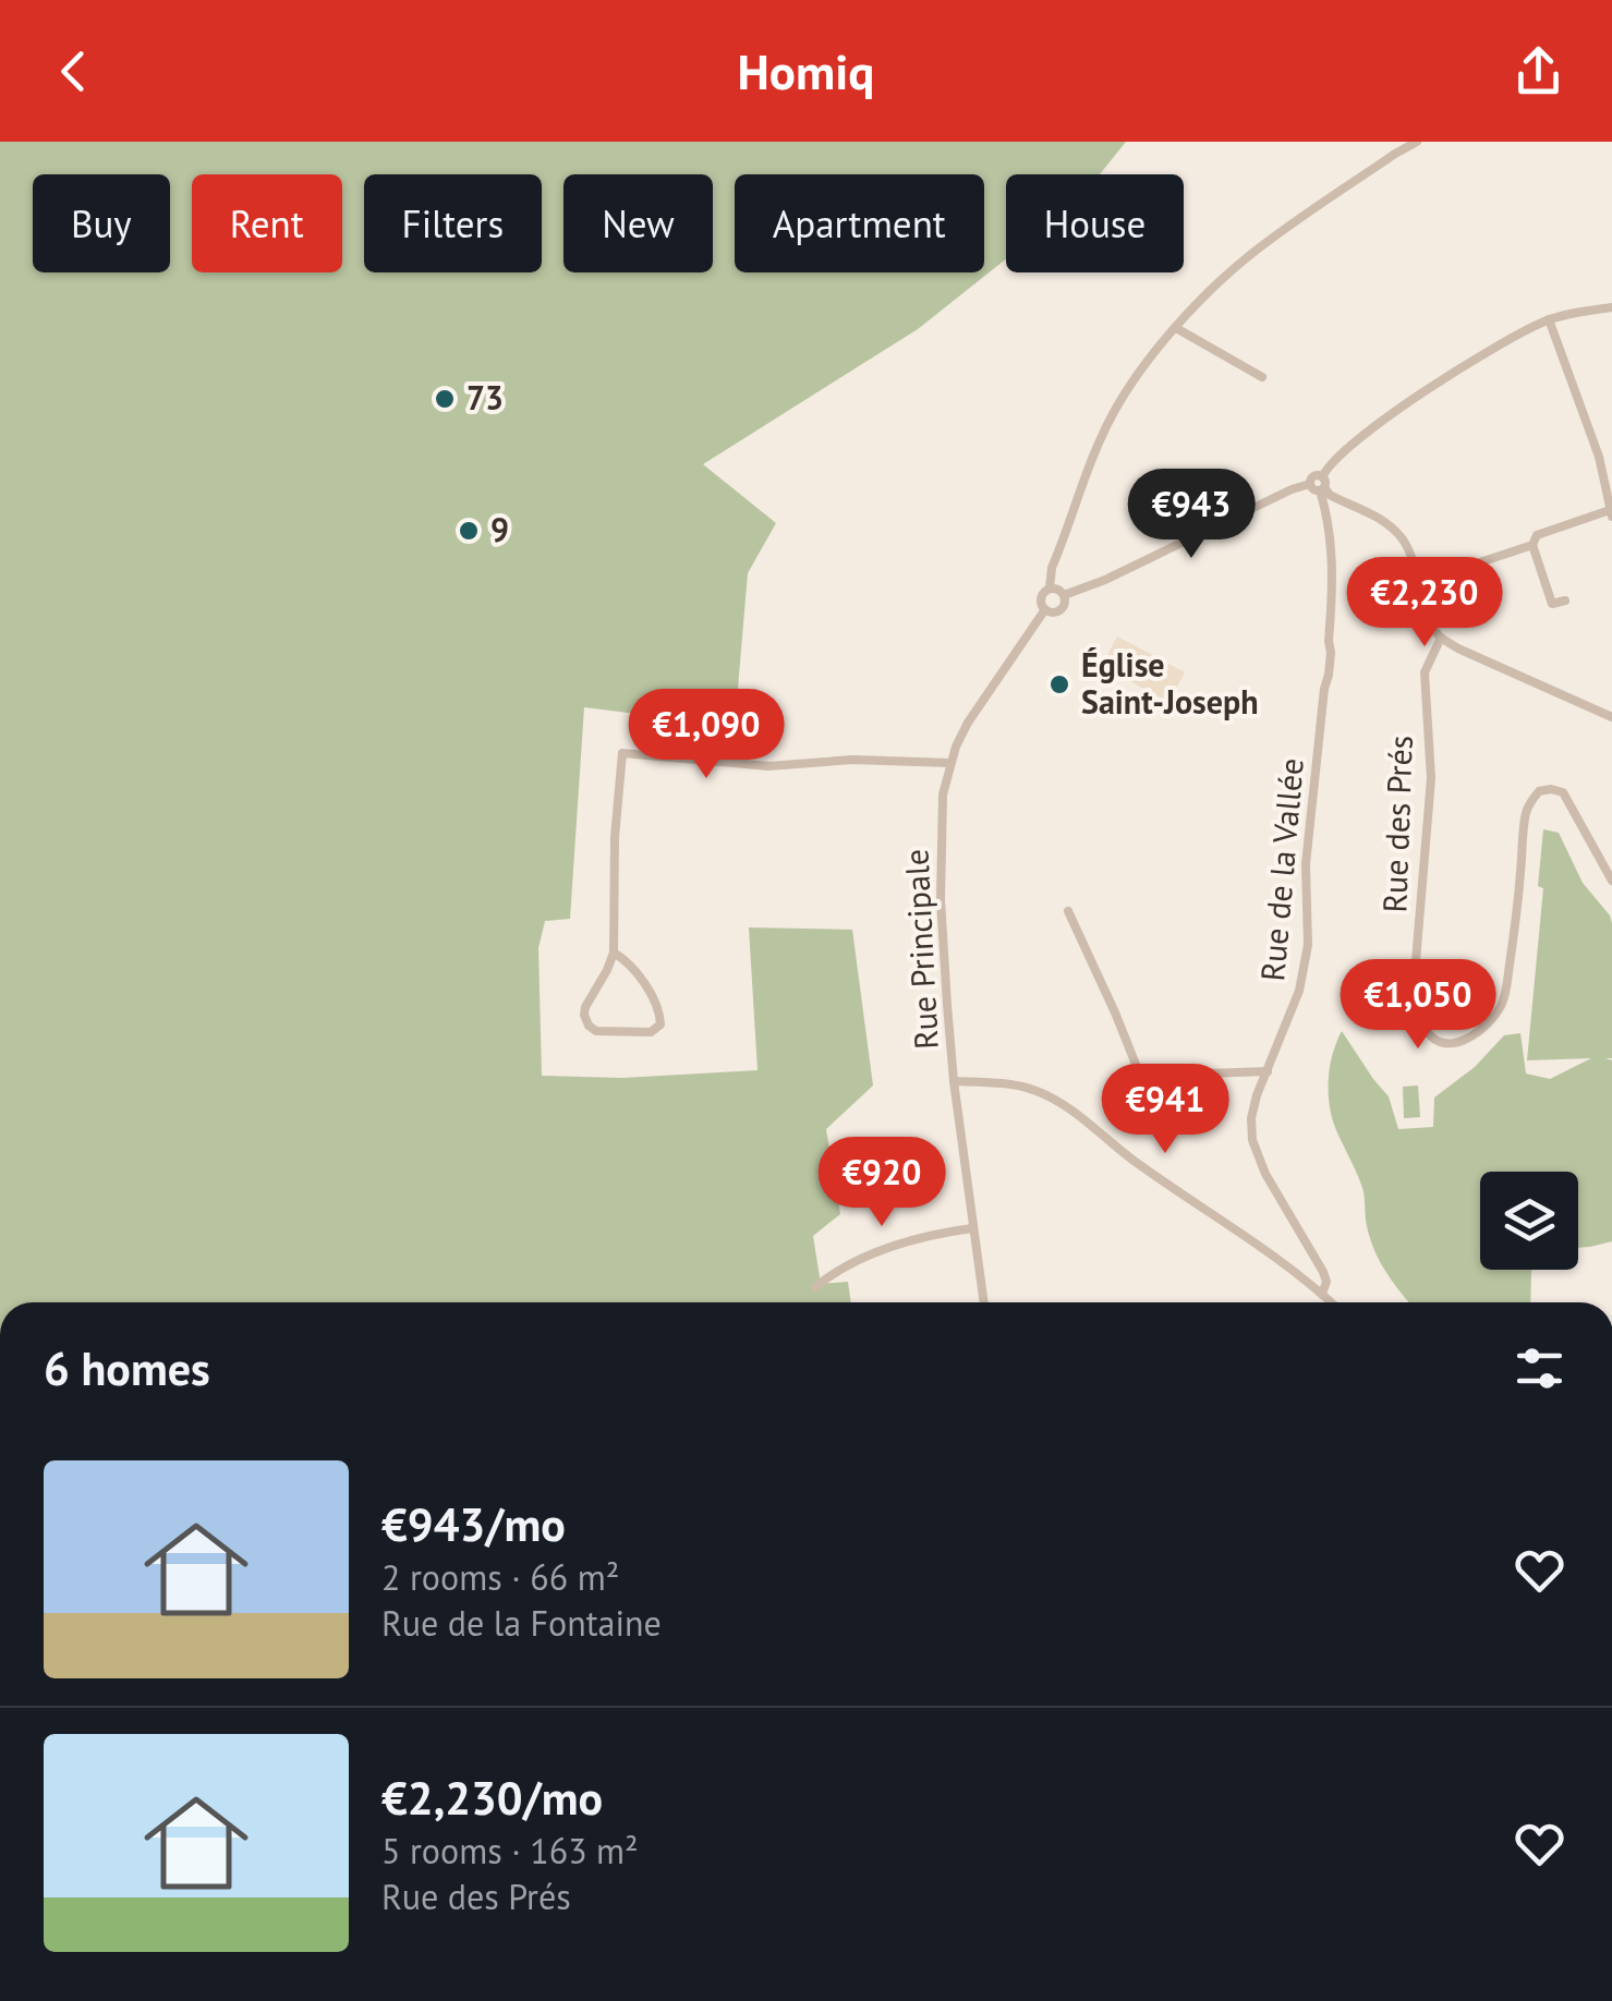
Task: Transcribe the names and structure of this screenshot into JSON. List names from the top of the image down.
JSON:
{
  "streets": {
    "street": ["Rue des Prés", "Rue de la Vallée", "Rue Principale"]
  },
  "places": ["73", "9", "Église Saint-Joseph"],
  "page": {
    "header": "Homiq",
    "chip": [
      "Buy",
      "Rent",
      "Filters",
      "New",
      "Apartment",
      "House"
    ],
    "price": [
      "€943",
      "€2,230",
      "€1,090",
      "€1,050",
      "€941",
      "€920"
    ],
    "heading": "6 homes",
    "list": [
      {
        "name": "€943/mo",
        "note": "2 rooms · 66 m² · Rue de la Fontaine"
      },
      {
        "name": "€2,230/mo",
        "note": "5 rooms · 163 m² · Rue des Prés"
      }
    ]
  }
}
